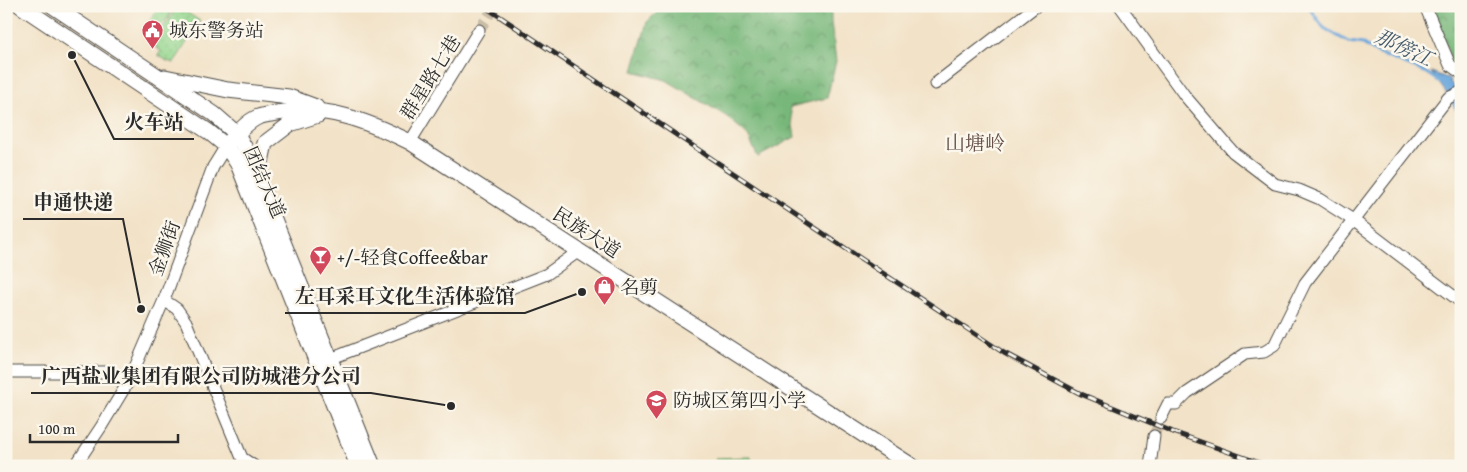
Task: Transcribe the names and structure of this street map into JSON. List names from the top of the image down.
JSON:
{
  "streets": {
    "main road": ["团结大道", "民族大道"],
    "street": ["群星路七巷", "金狮街"]
  },
  "crossings": [
    ["群星路七巷", "民族大道"],
    ["团结大道", "民族大道"],
    ["团结大道", "金狮街"],
    ["民族大道", "金狮街"]
  ],
  "districts": ["山塘岭"],
  "water": ["那傍江"],
  "places": {
    "public building": ["城东警务站"],
    "other": [
      "火车站",
      "左耳采耳文化生活体验馆",
      "申通快递",
      "广西盐业集团有限公司防城港分公司"
    ],
    "bar": ["+/-轻食Coffee&bar"],
    "shop": ["名剪"],
    "school or university": ["防城区第四小学"]
  },
  "scale_bar": "100 m"
}
